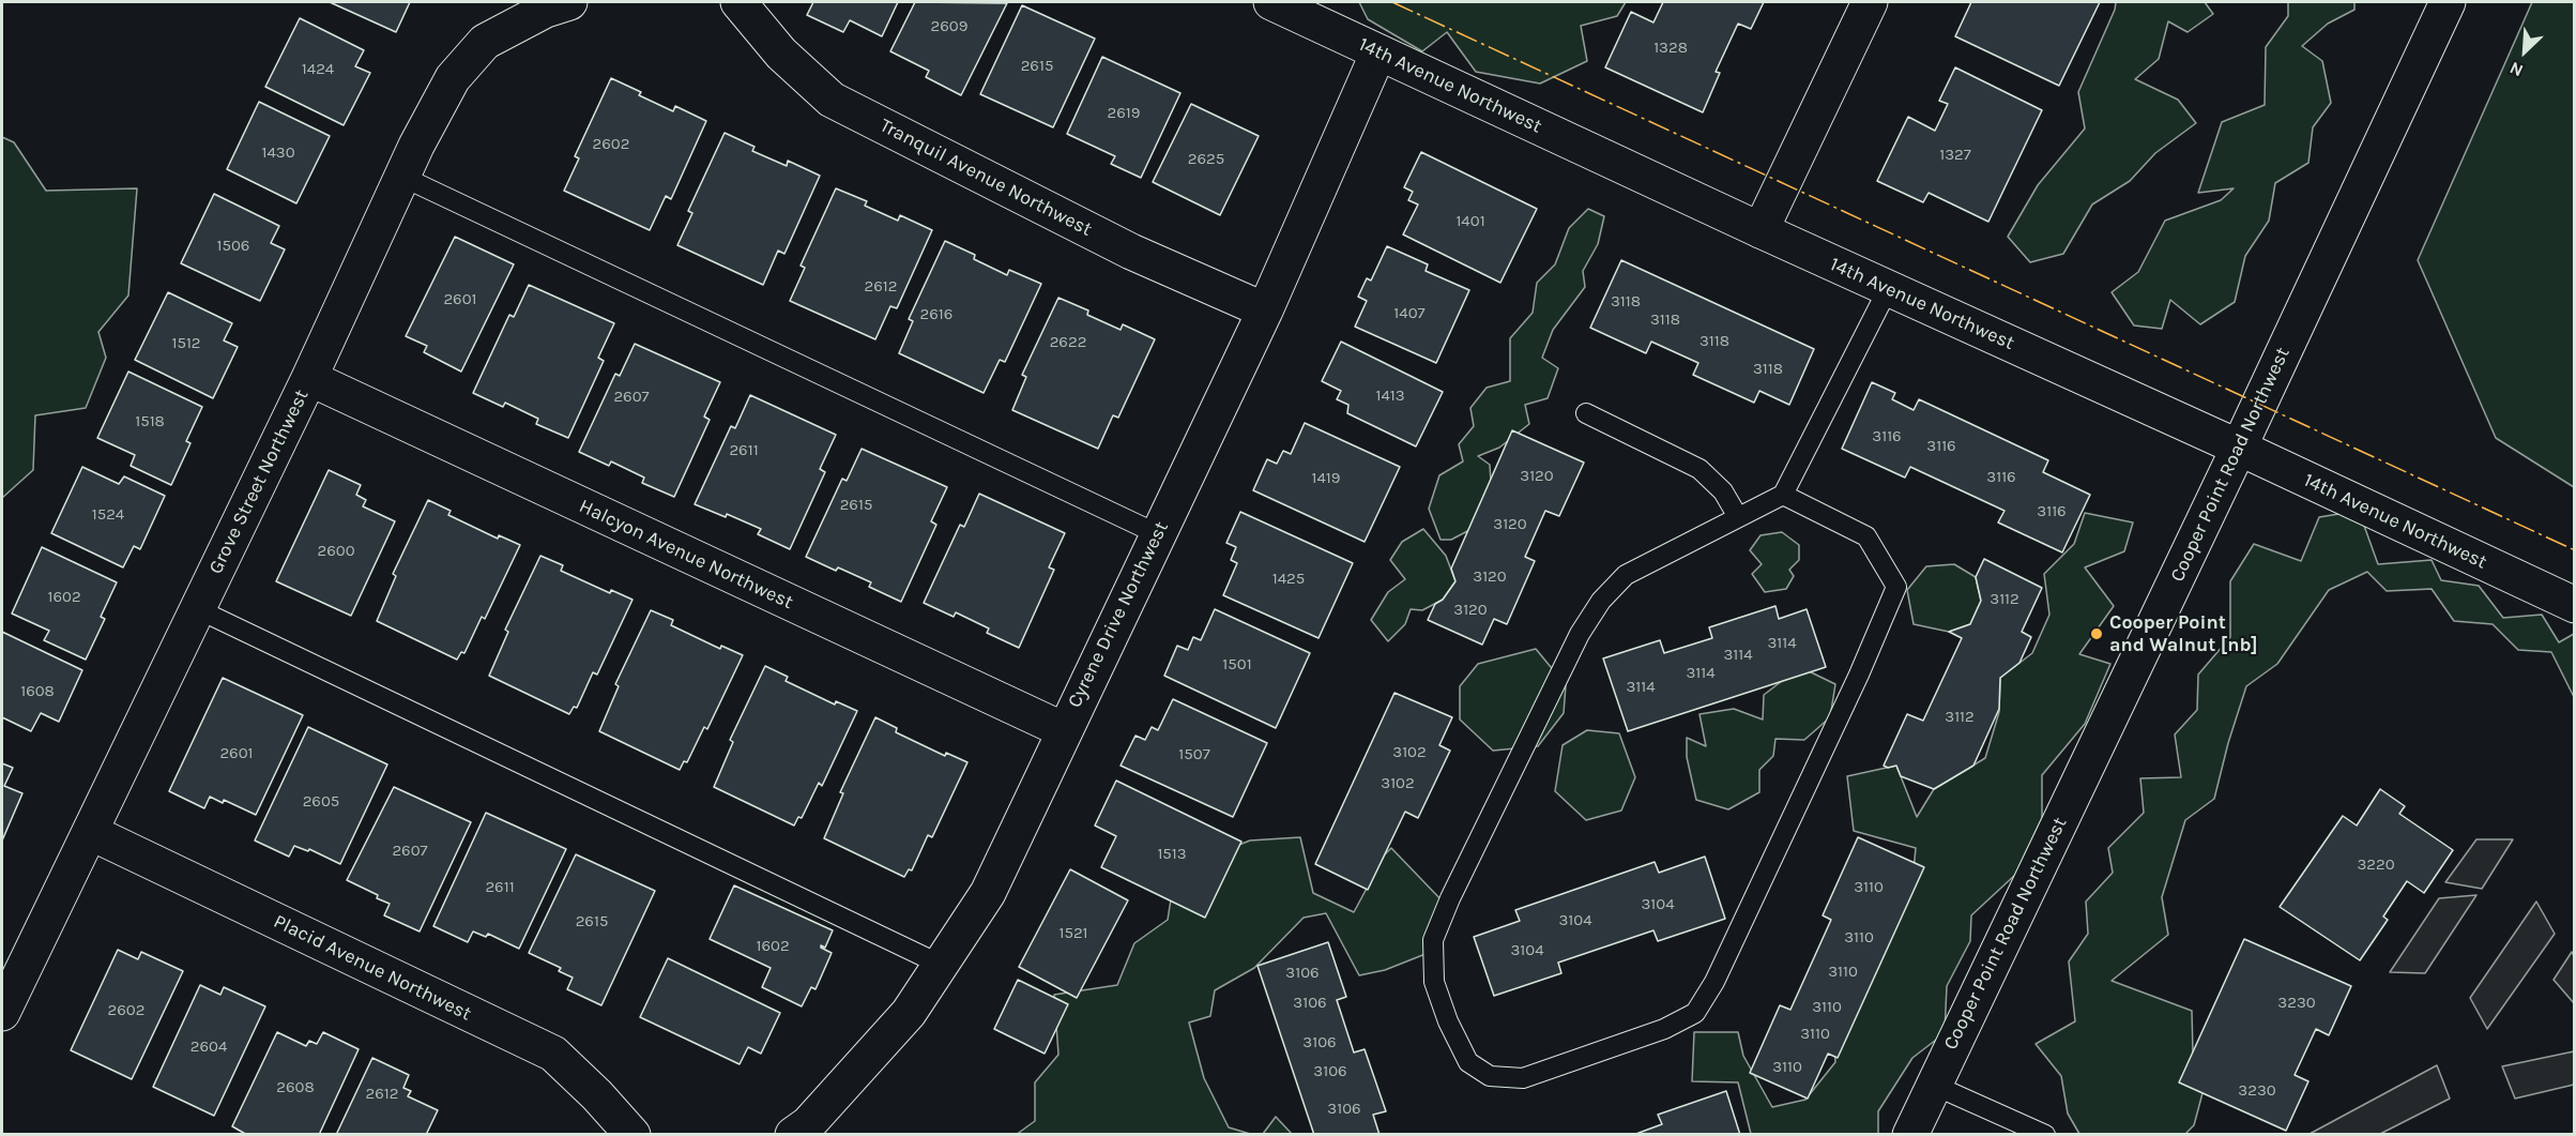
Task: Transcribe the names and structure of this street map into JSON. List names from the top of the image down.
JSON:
{
  "streets": {
    "street": [
      "14th Avenue Northwest",
      "Tranquil Avenue Northwest",
      "Cooper Point Road Northwest",
      "Grove Street Northwest",
      "Halcyon Avenue Northwest",
      "Cyrene Drive Northwest",
      "Placid Avenue Northwest"
    ]
  },
  "crossings": [
    ["14th Avenue Northwest", "Cooper Point Road Northwest"],
    ["14th Avenue Northwest", "Cyrene Drive Northwest"],
    ["Tranquil Avenue Northwest", "Cyrene Drive Northwest"],
    ["Grove Street Northwest", "Halcyon Avenue Northwest"],
    ["Grove Street Northwest", "Placid Avenue Northwest"],
    ["Halcyon Avenue Northwest", "Cyrene Drive Northwest"]
  ],
  "places": ["Cooper Point and Walnut [nb]"],
  "house_numbers": [
    "2609",
    "1328",
    "2615",
    "1424",
    "2619",
    "2602",
    "1430",
    "1327",
    "2625",
    "1401",
    "1506",
    "2612",
    "2601",
    "3118",
    "1407",
    "2616",
    "3118",
    "3118",
    "2622",
    "1512",
    "3118",
    "1413",
    "2607",
    "1518",
    "3116",
    "3116",
    "2611",
    "3120",
    "3116",
    "1419",
    "2615",
    "3116",
    "1524",
    "3120",
    "2600",
    "3120",
    "1425",
    "1602",
    "3112",
    "3120",
    "3114",
    "3114",
    "1501",
    "3114",
    "3114",
    "1608",
    "3112",
    "3102",
    "2601",
    "1507",
    "3102",
    "2605",
    "2607",
    "1513",
    "3220",
    "2611",
    "3110",
    "3104",
    "3104",
    "2615",
    "1521",
    "3110",
    "1602",
    "3104",
    "3110",
    "3106",
    "3106",
    "3230",
    "3110",
    "2602",
    "3110",
    "3106",
    "2604",
    "3110",
    "3106",
    "2608",
    "3230",
    "2612",
    "3106"
  ],
  "north": "bottom left"
}
